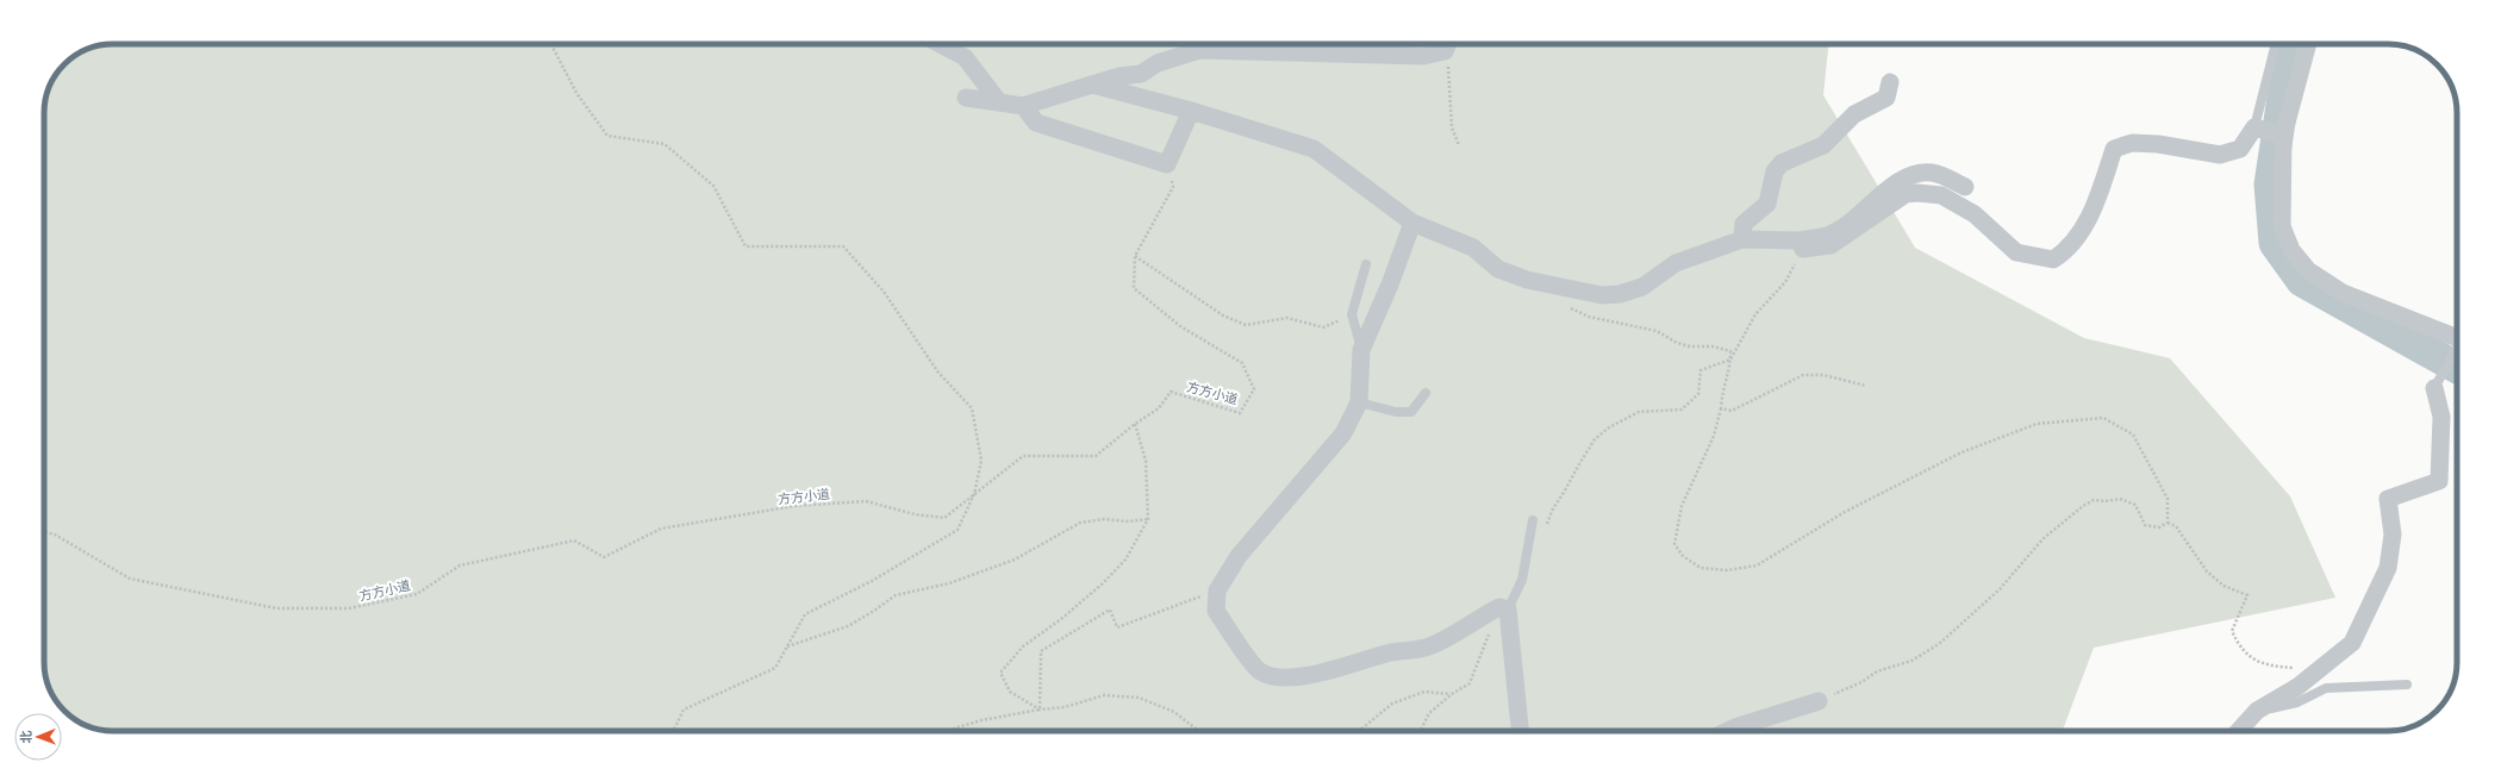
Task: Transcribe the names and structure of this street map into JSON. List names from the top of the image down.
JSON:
{
  "streets": {
    "path": ["方方小道"]
  },
  "north": "left"
}
